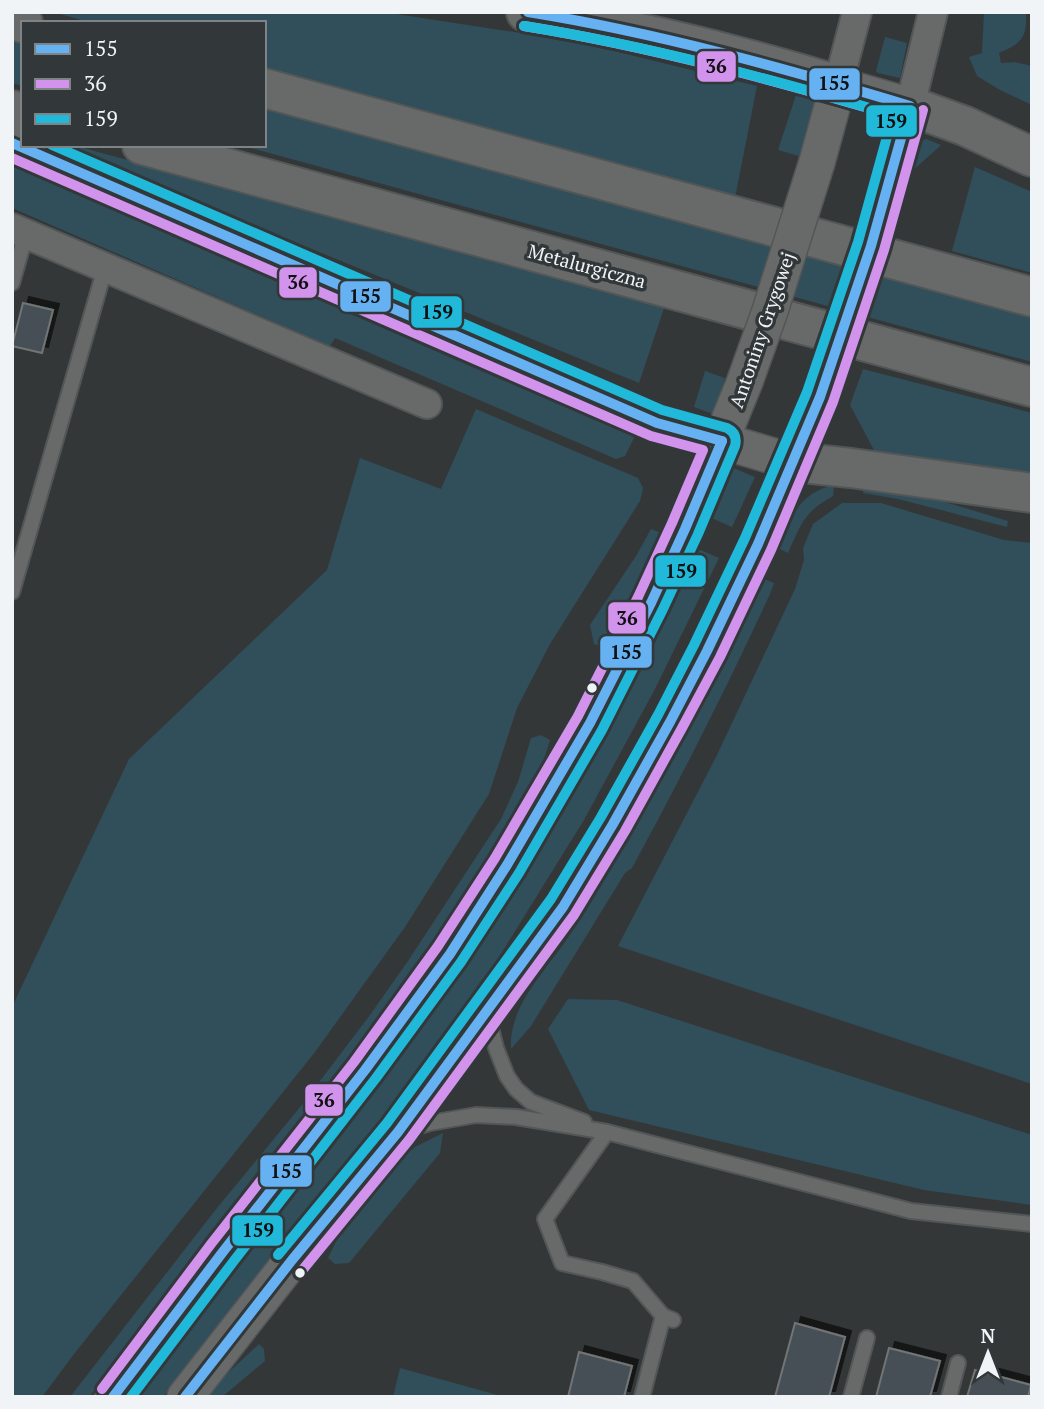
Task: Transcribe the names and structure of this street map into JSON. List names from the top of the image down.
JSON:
{
  "streets": {
    "main road": ["Metalurgiczna"],
    "street": ["Antoniny Grygowej"]
  },
  "lines": ["transit line 155", "transit line 36", "transit line 159"],
  "legend": ["155", "36", "159"],
  "north": "top"
}
